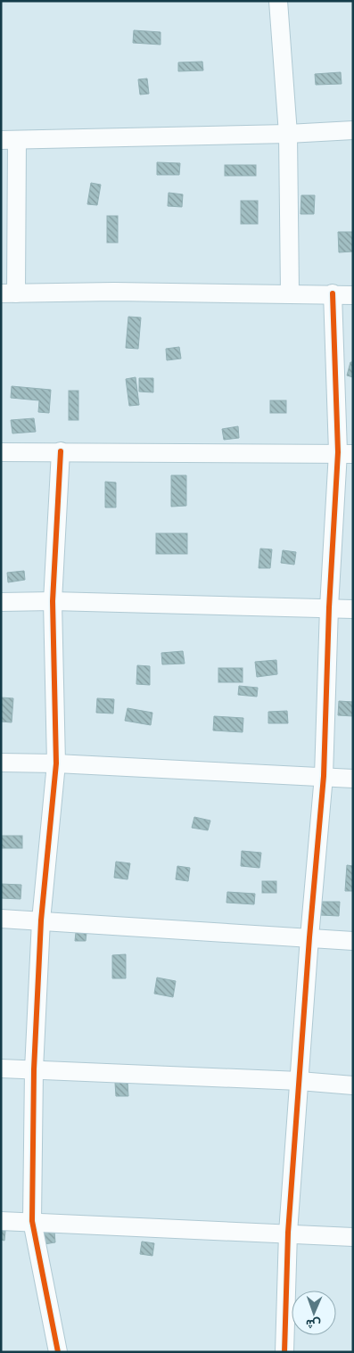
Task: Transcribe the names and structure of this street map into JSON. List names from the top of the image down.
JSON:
{
  "north": "bottom"
}
